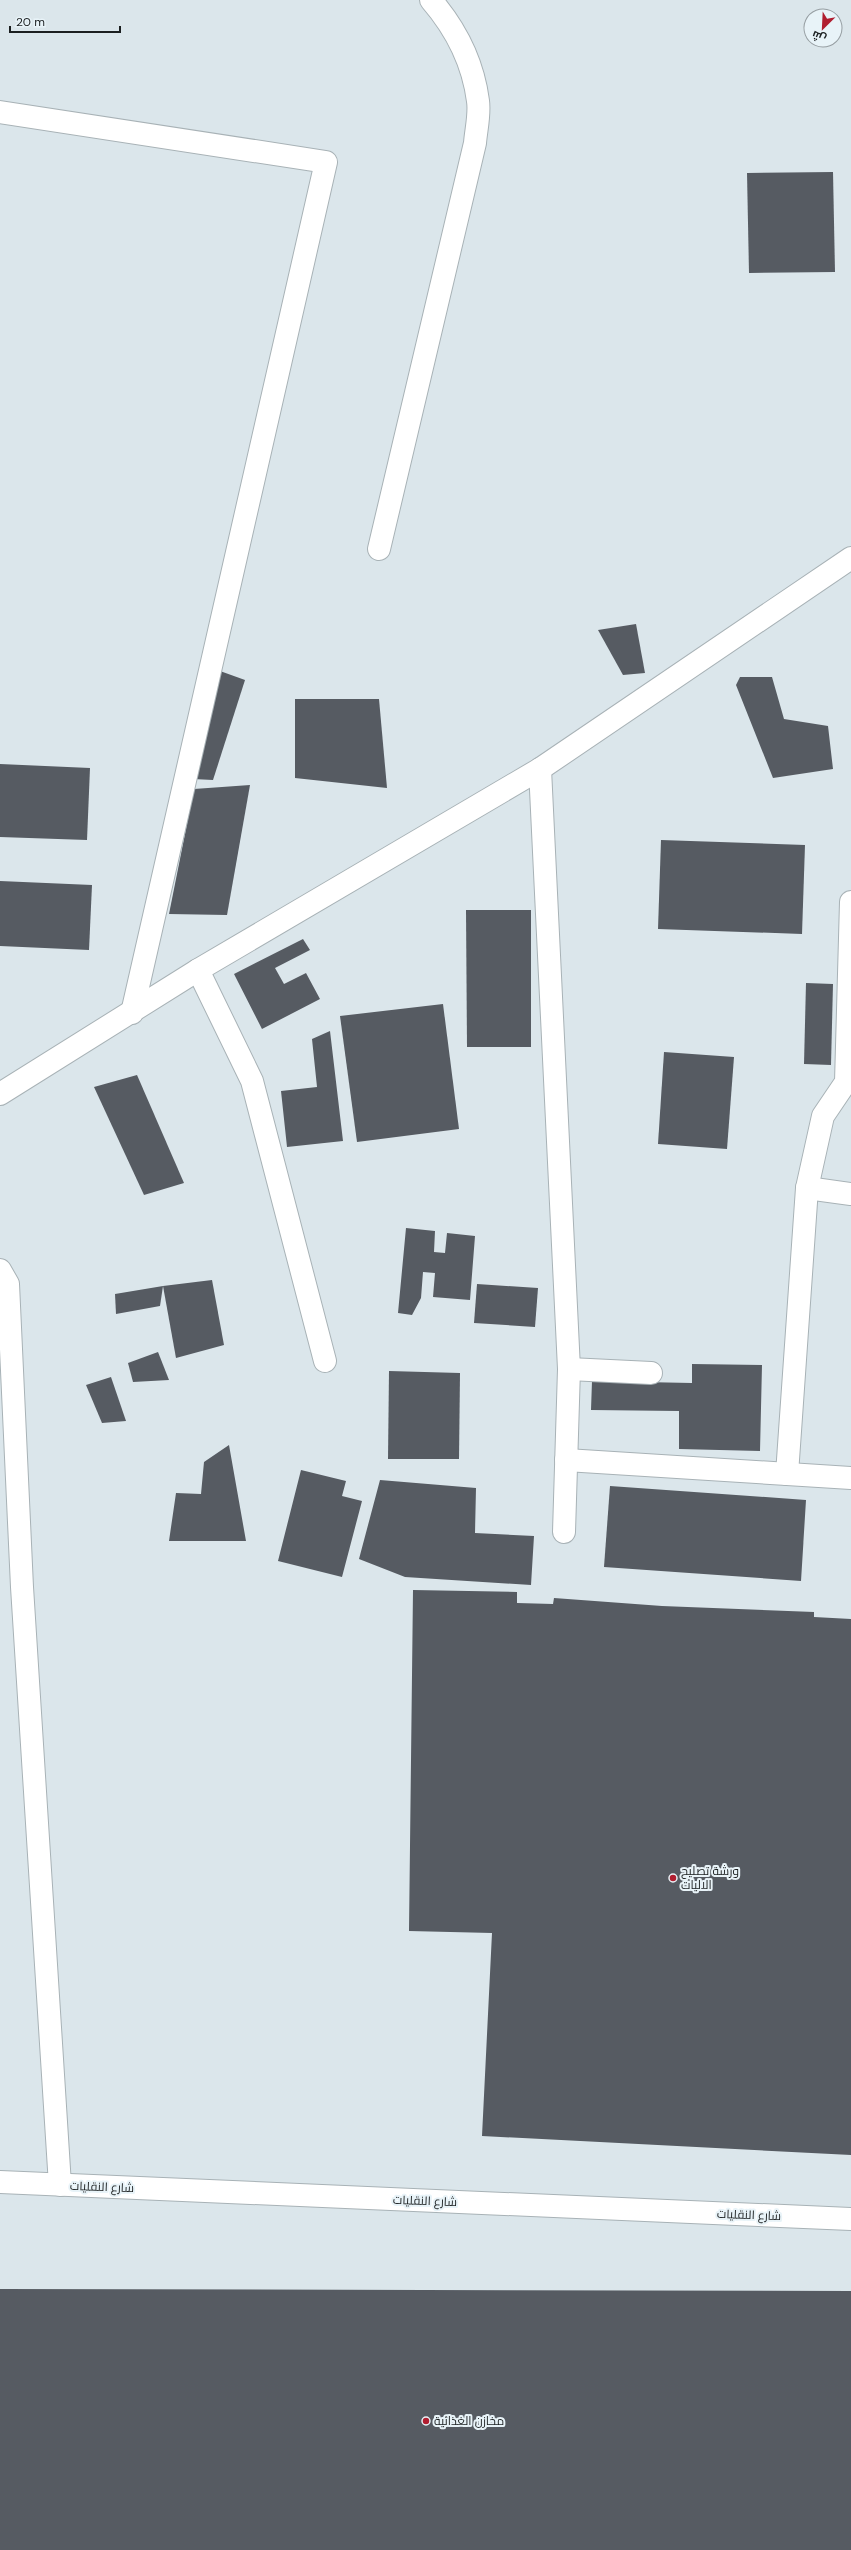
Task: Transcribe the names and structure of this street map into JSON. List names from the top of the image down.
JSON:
{
  "streets": {
    "street": ["شارع النقليات"]
  },
  "places": ["ورشة تصليح الاليات", "مخازن الغذائية"],
  "scale_bar": "20 m",
  "north": "bottom left"
}
